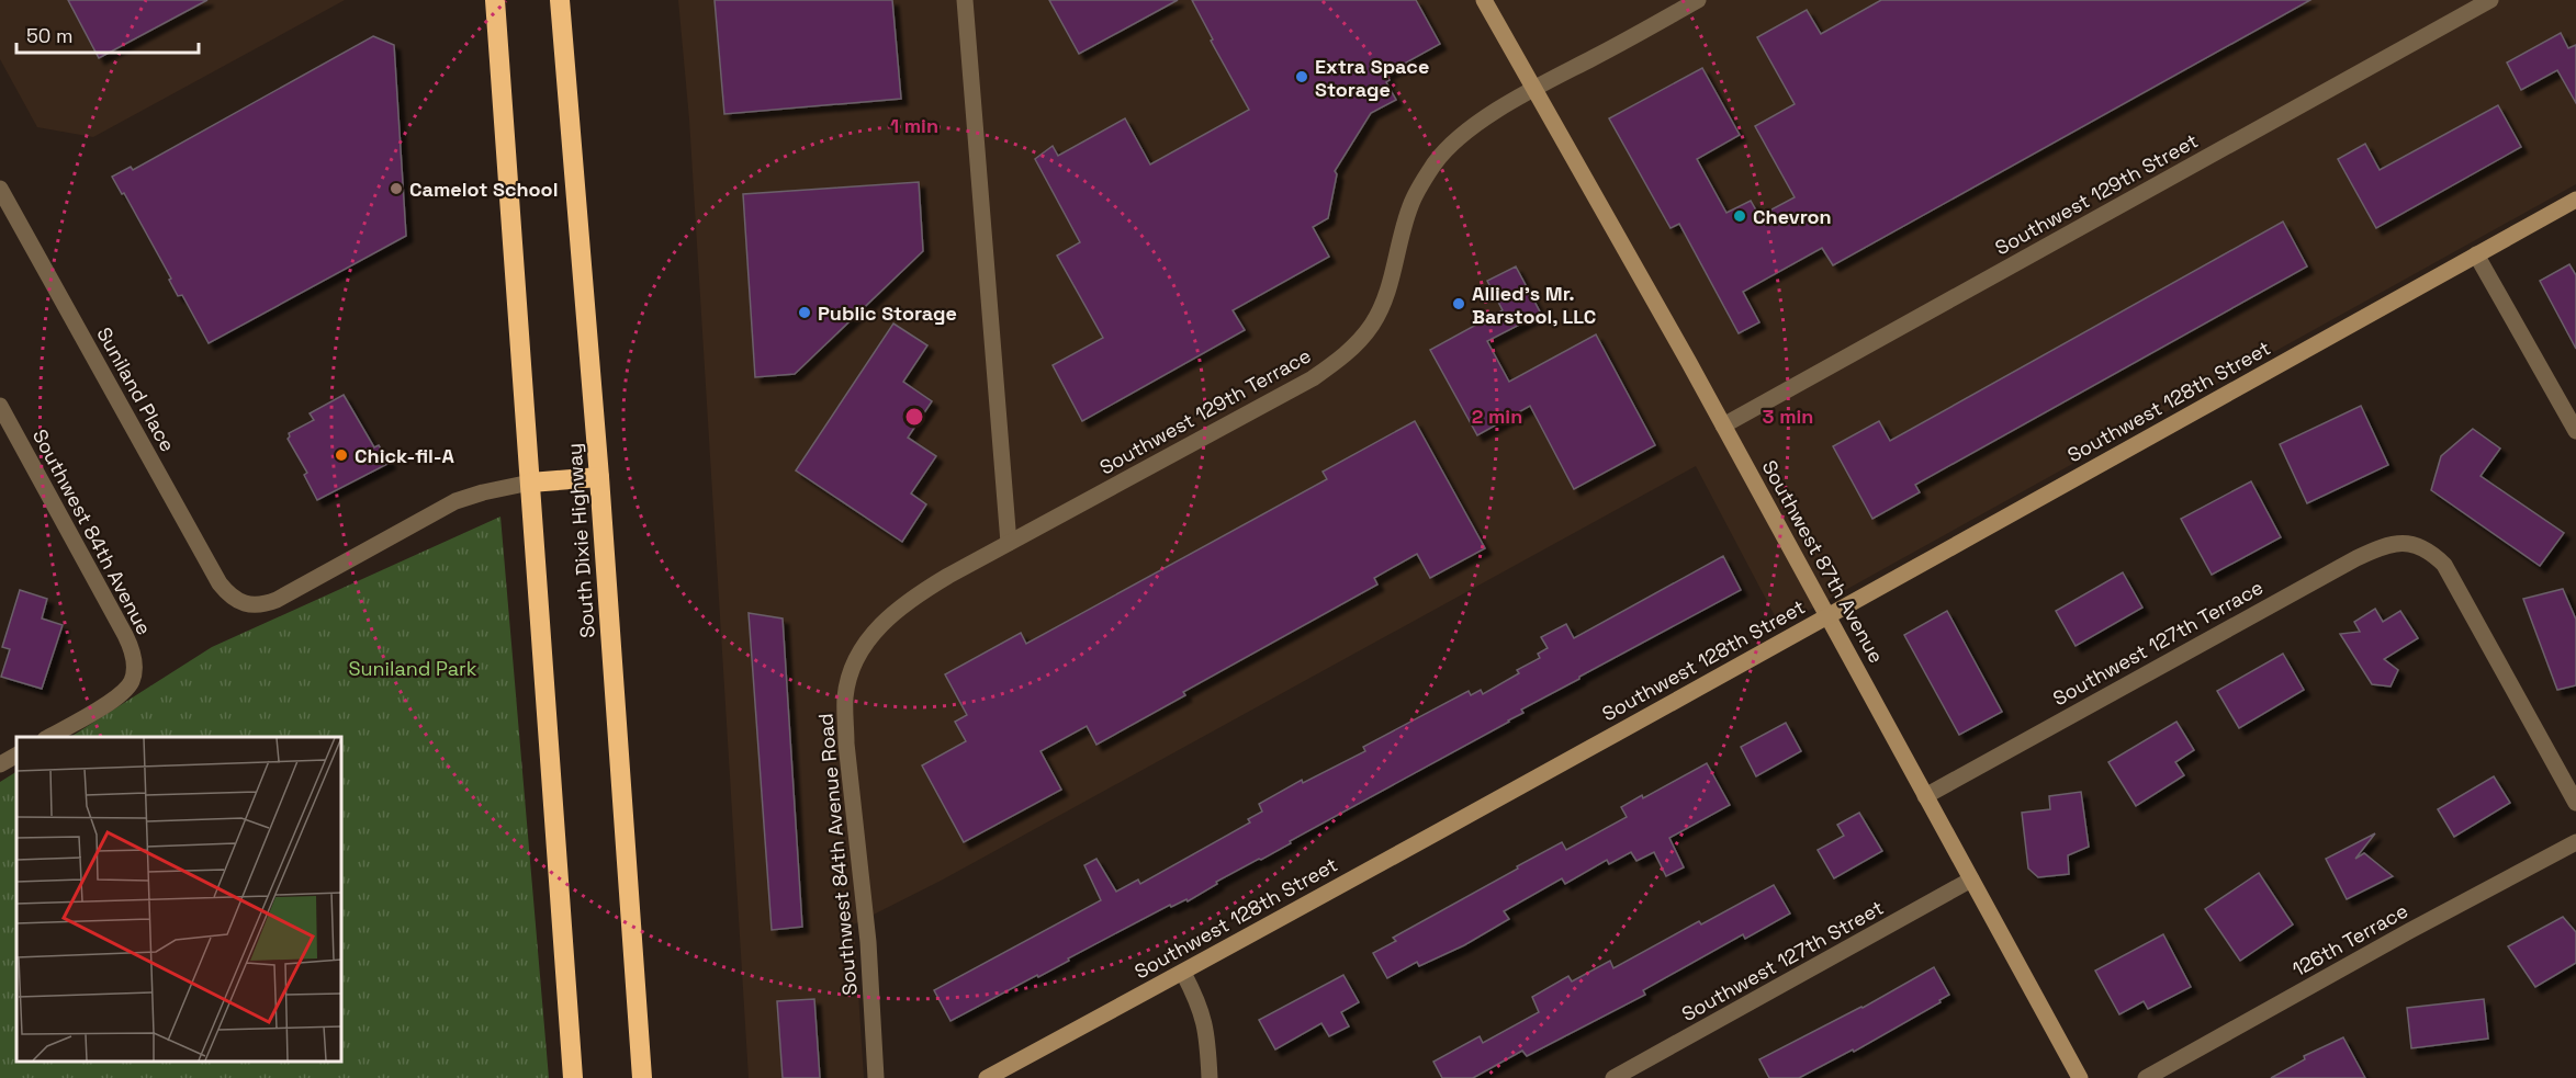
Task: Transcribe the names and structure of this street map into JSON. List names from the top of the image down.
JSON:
{
  "streets": {
    "highway": ["South Dixie Highway"],
    "street": [
      "Southwest 129th Street",
      "Suniland Place",
      "Southwest 128th Street",
      "Southwest 129th Terrace",
      "Southwest 84th Avenue",
      "Southwest 87th Avenue",
      "Southwest 127th Terrace",
      "Southwest 84th Avenue Road",
      "126th Terrace",
      "Southwest 127th Street"
    ]
  },
  "crossings": [
    ["Southwest 129th Street", "Southwest 87th Avenue"],
    ["Southwest 128th Street", "Southwest 87th Avenue"],
    ["Southwest 129th Terrace", "Southwest 87th Avenue"],
    ["Southwest 129th Terrace", "Southwest 84th Avenue Road"],
    ["Southwest 87th Avenue", "Southwest 127th Terrace"],
    ["Southwest 87th Avenue", "Southwest 127th Street"]
  ],
  "parks": ["Suniland Park"],
  "places": [
    "Extra Space Storage",
    "Camelot School",
    "Chevron",
    "Allied's Mr. Barstool, LLC",
    "Public Storage",
    "Chick-fil-A"
  ],
  "scale_bar": "50 m",
  "rings": ["1 min", "2 min", "3 min"]
}
